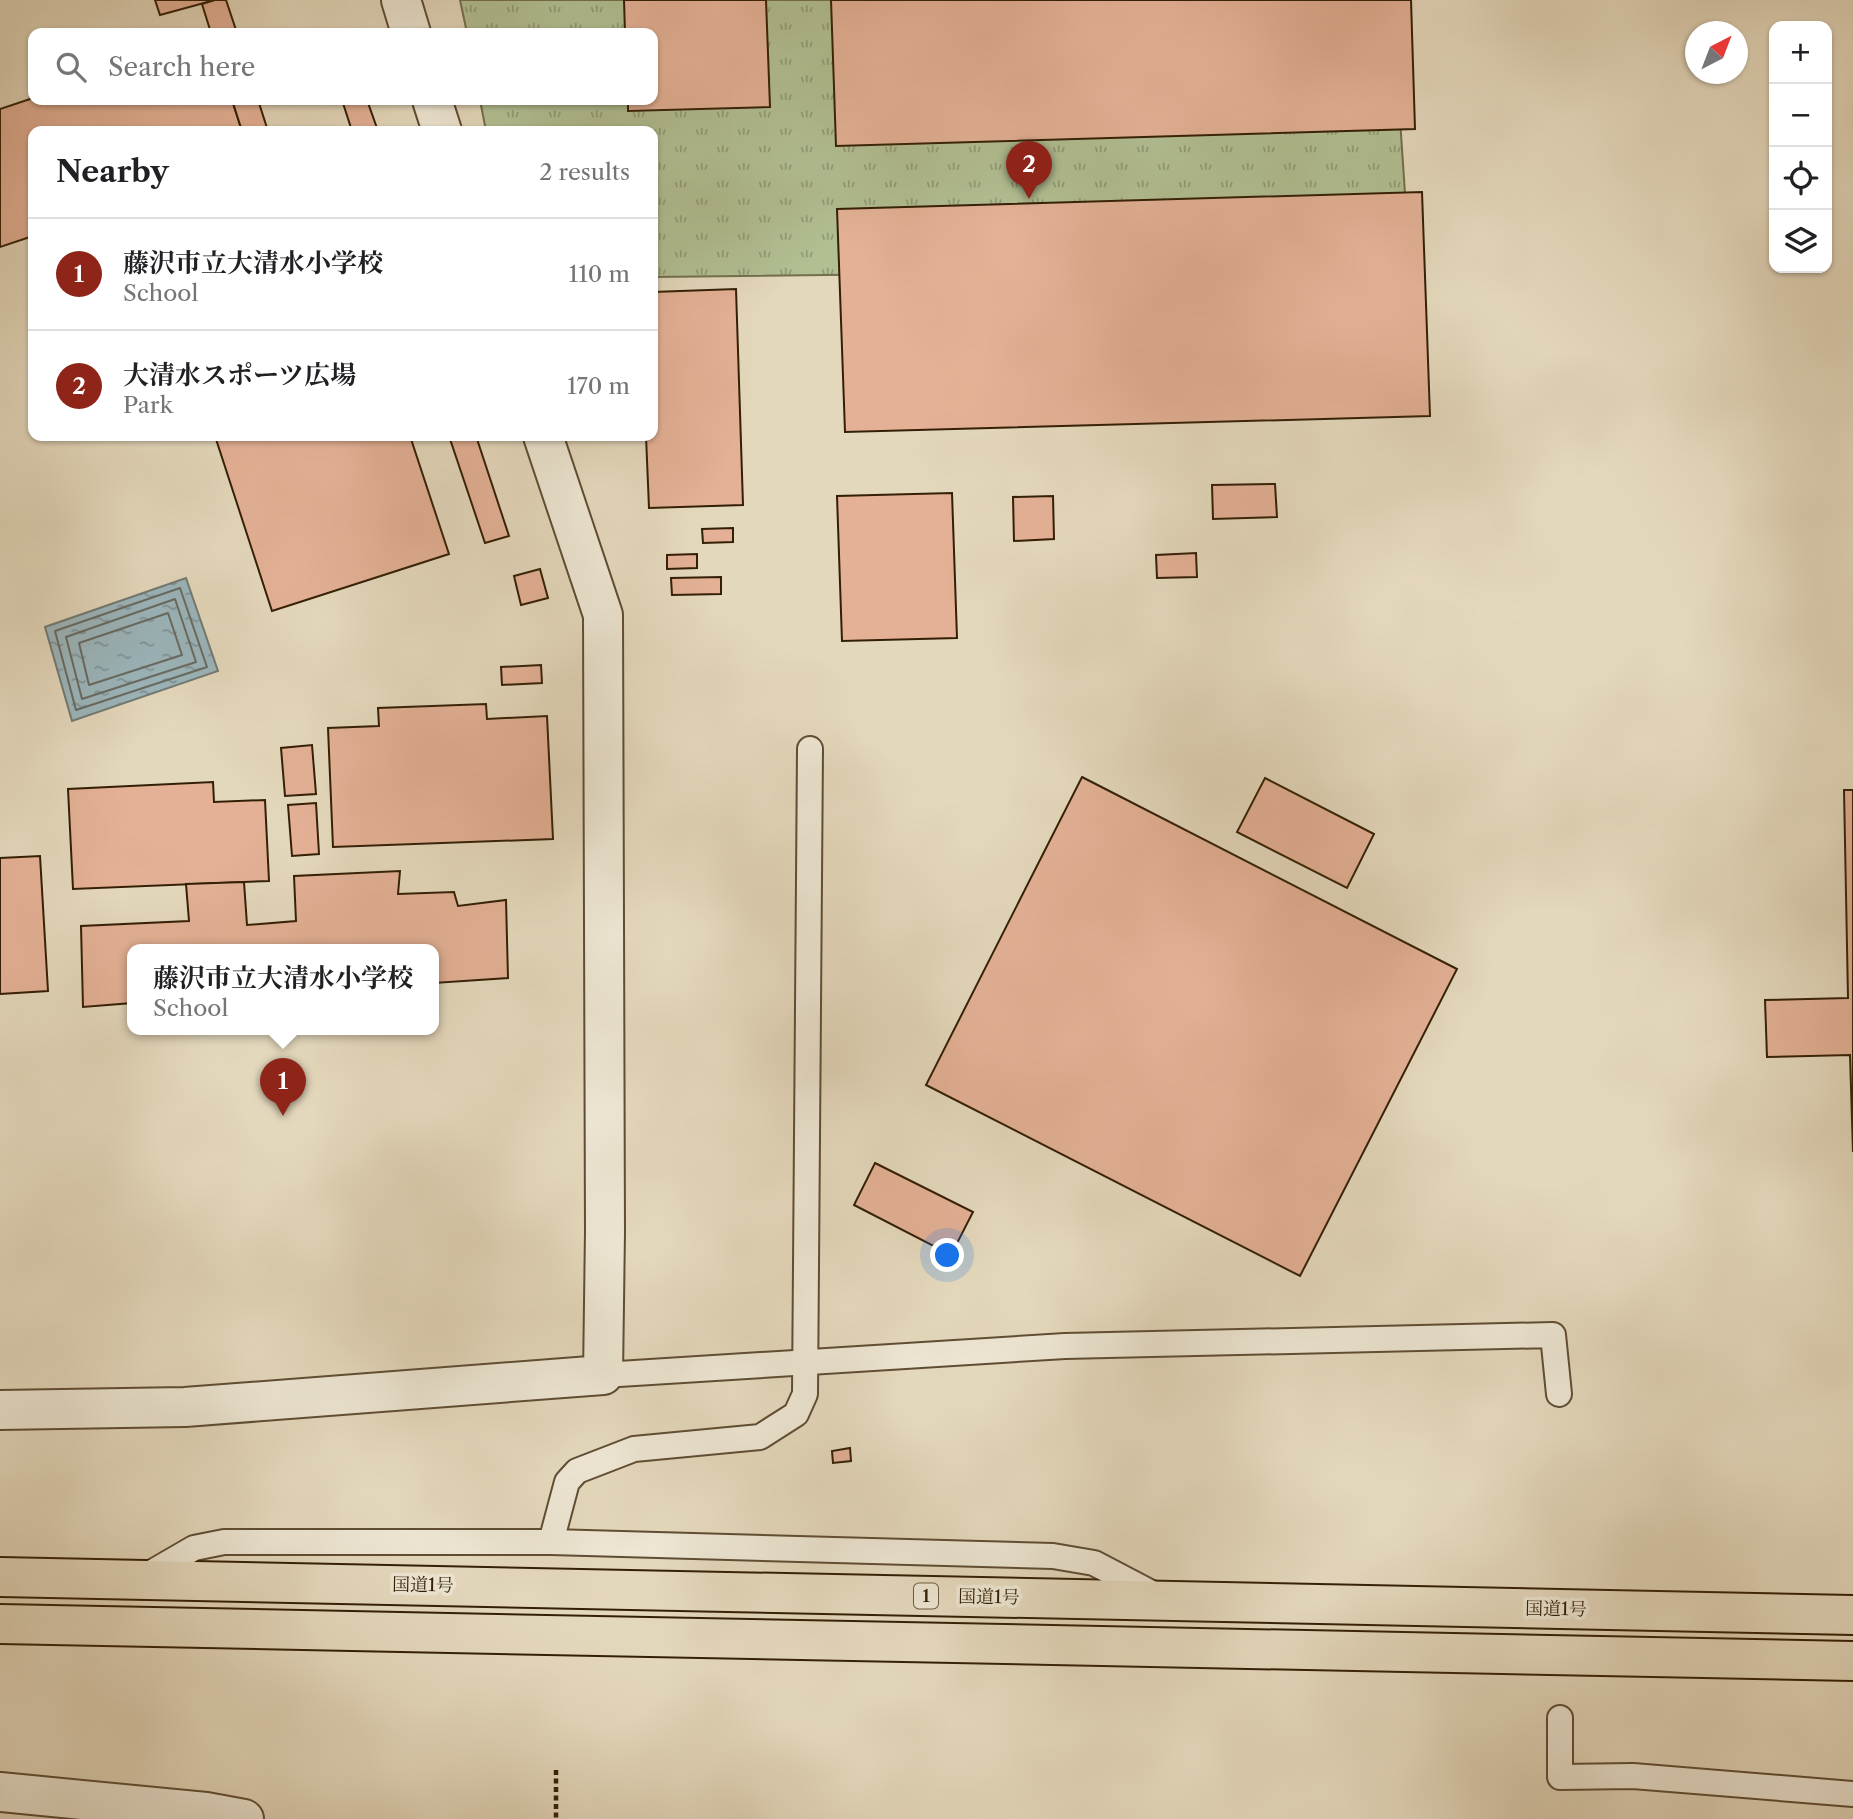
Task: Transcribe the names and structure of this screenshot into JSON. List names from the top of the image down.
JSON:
{
  "streets": {
    "highway": ["国道1号", "1"]
  },
  "north": "top right",
  "page": {
    "map_buttons": ["+", "−"],
    "search": "Search here",
    "heading": ["Nearby", "2 results"],
    "pins": ["2", "1"],
    "list": [
      {
        "mark": "1",
        "name": "藤沢市立大清水小学校",
        "note": "School",
        "value": "110 m"
      },
      {
        "mark": "2",
        "name": "大清水スポーツ広場",
        "note": "Park",
        "value": "170 m"
      }
    ],
    "popup": ["藤沢市立大清水小学校", "School"]
  }
}
